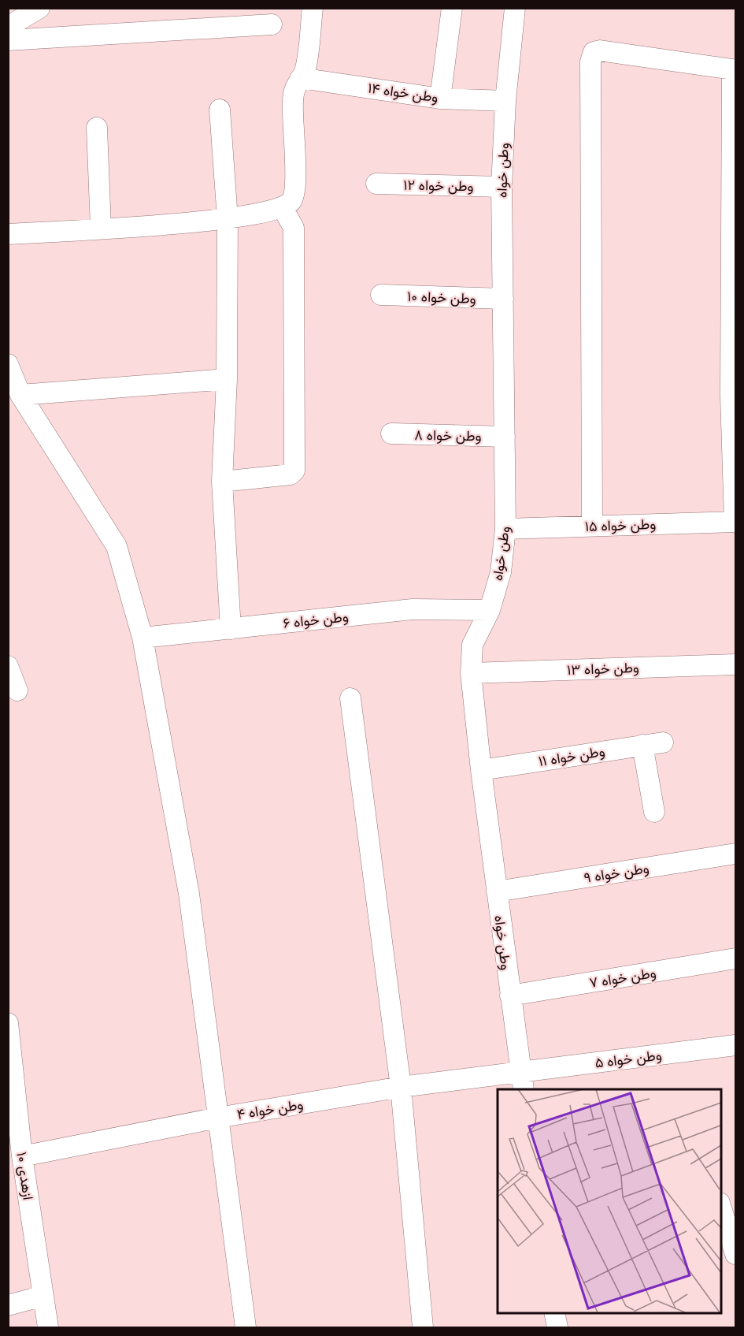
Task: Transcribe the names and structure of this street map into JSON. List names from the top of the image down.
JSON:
{
  "streets": {
    "street": [
      "وطن خواه ۱۴",
      "وطن خواه",
      "وطن خواه ۱۲",
      "وطن خواه ۱۰",
      "وطن خواه ۸",
      "وطن خواه ۱۵",
      "وطن خواه ۶",
      "وطن خواه ۱۳",
      "وطن خواه ۱۱",
      "وطن خواه ۹",
      "وطن خواه ۷",
      "وطن خواه ۵",
      "وطن خواه ۴",
      "ازهدی ۱۰"
    ]
  },
  "crossings": [
    ["وطن خواه ۱۴", "وطن خواه"],
    ["وطن خواه", "وطن خواه ۱۲"],
    ["وطن خواه", "وطن خواه ۱۰"],
    ["وطن خواه", "وطن خواه ۸"],
    ["وطن خواه", "وطن خواه ۱۵"],
    ["وطن خواه", "وطن خواه ۶"],
    ["وطن خواه", "وطن خواه ۱۳"],
    ["وطن خواه", "وطن خواه ۱۱"],
    ["وطن خواه", "وطن خواه ۹"],
    ["وطن خواه", "وطن خواه ۷"],
    ["وطن خواه", "وطن خواه ۵"],
    ["وطن خواه", "وطن خواه ۴"],
    ["وطن خواه ۵", "وطن خواه ۴"],
    ["وطن خواه ۴", "ازهدی ۱۰"]
  ]
}
